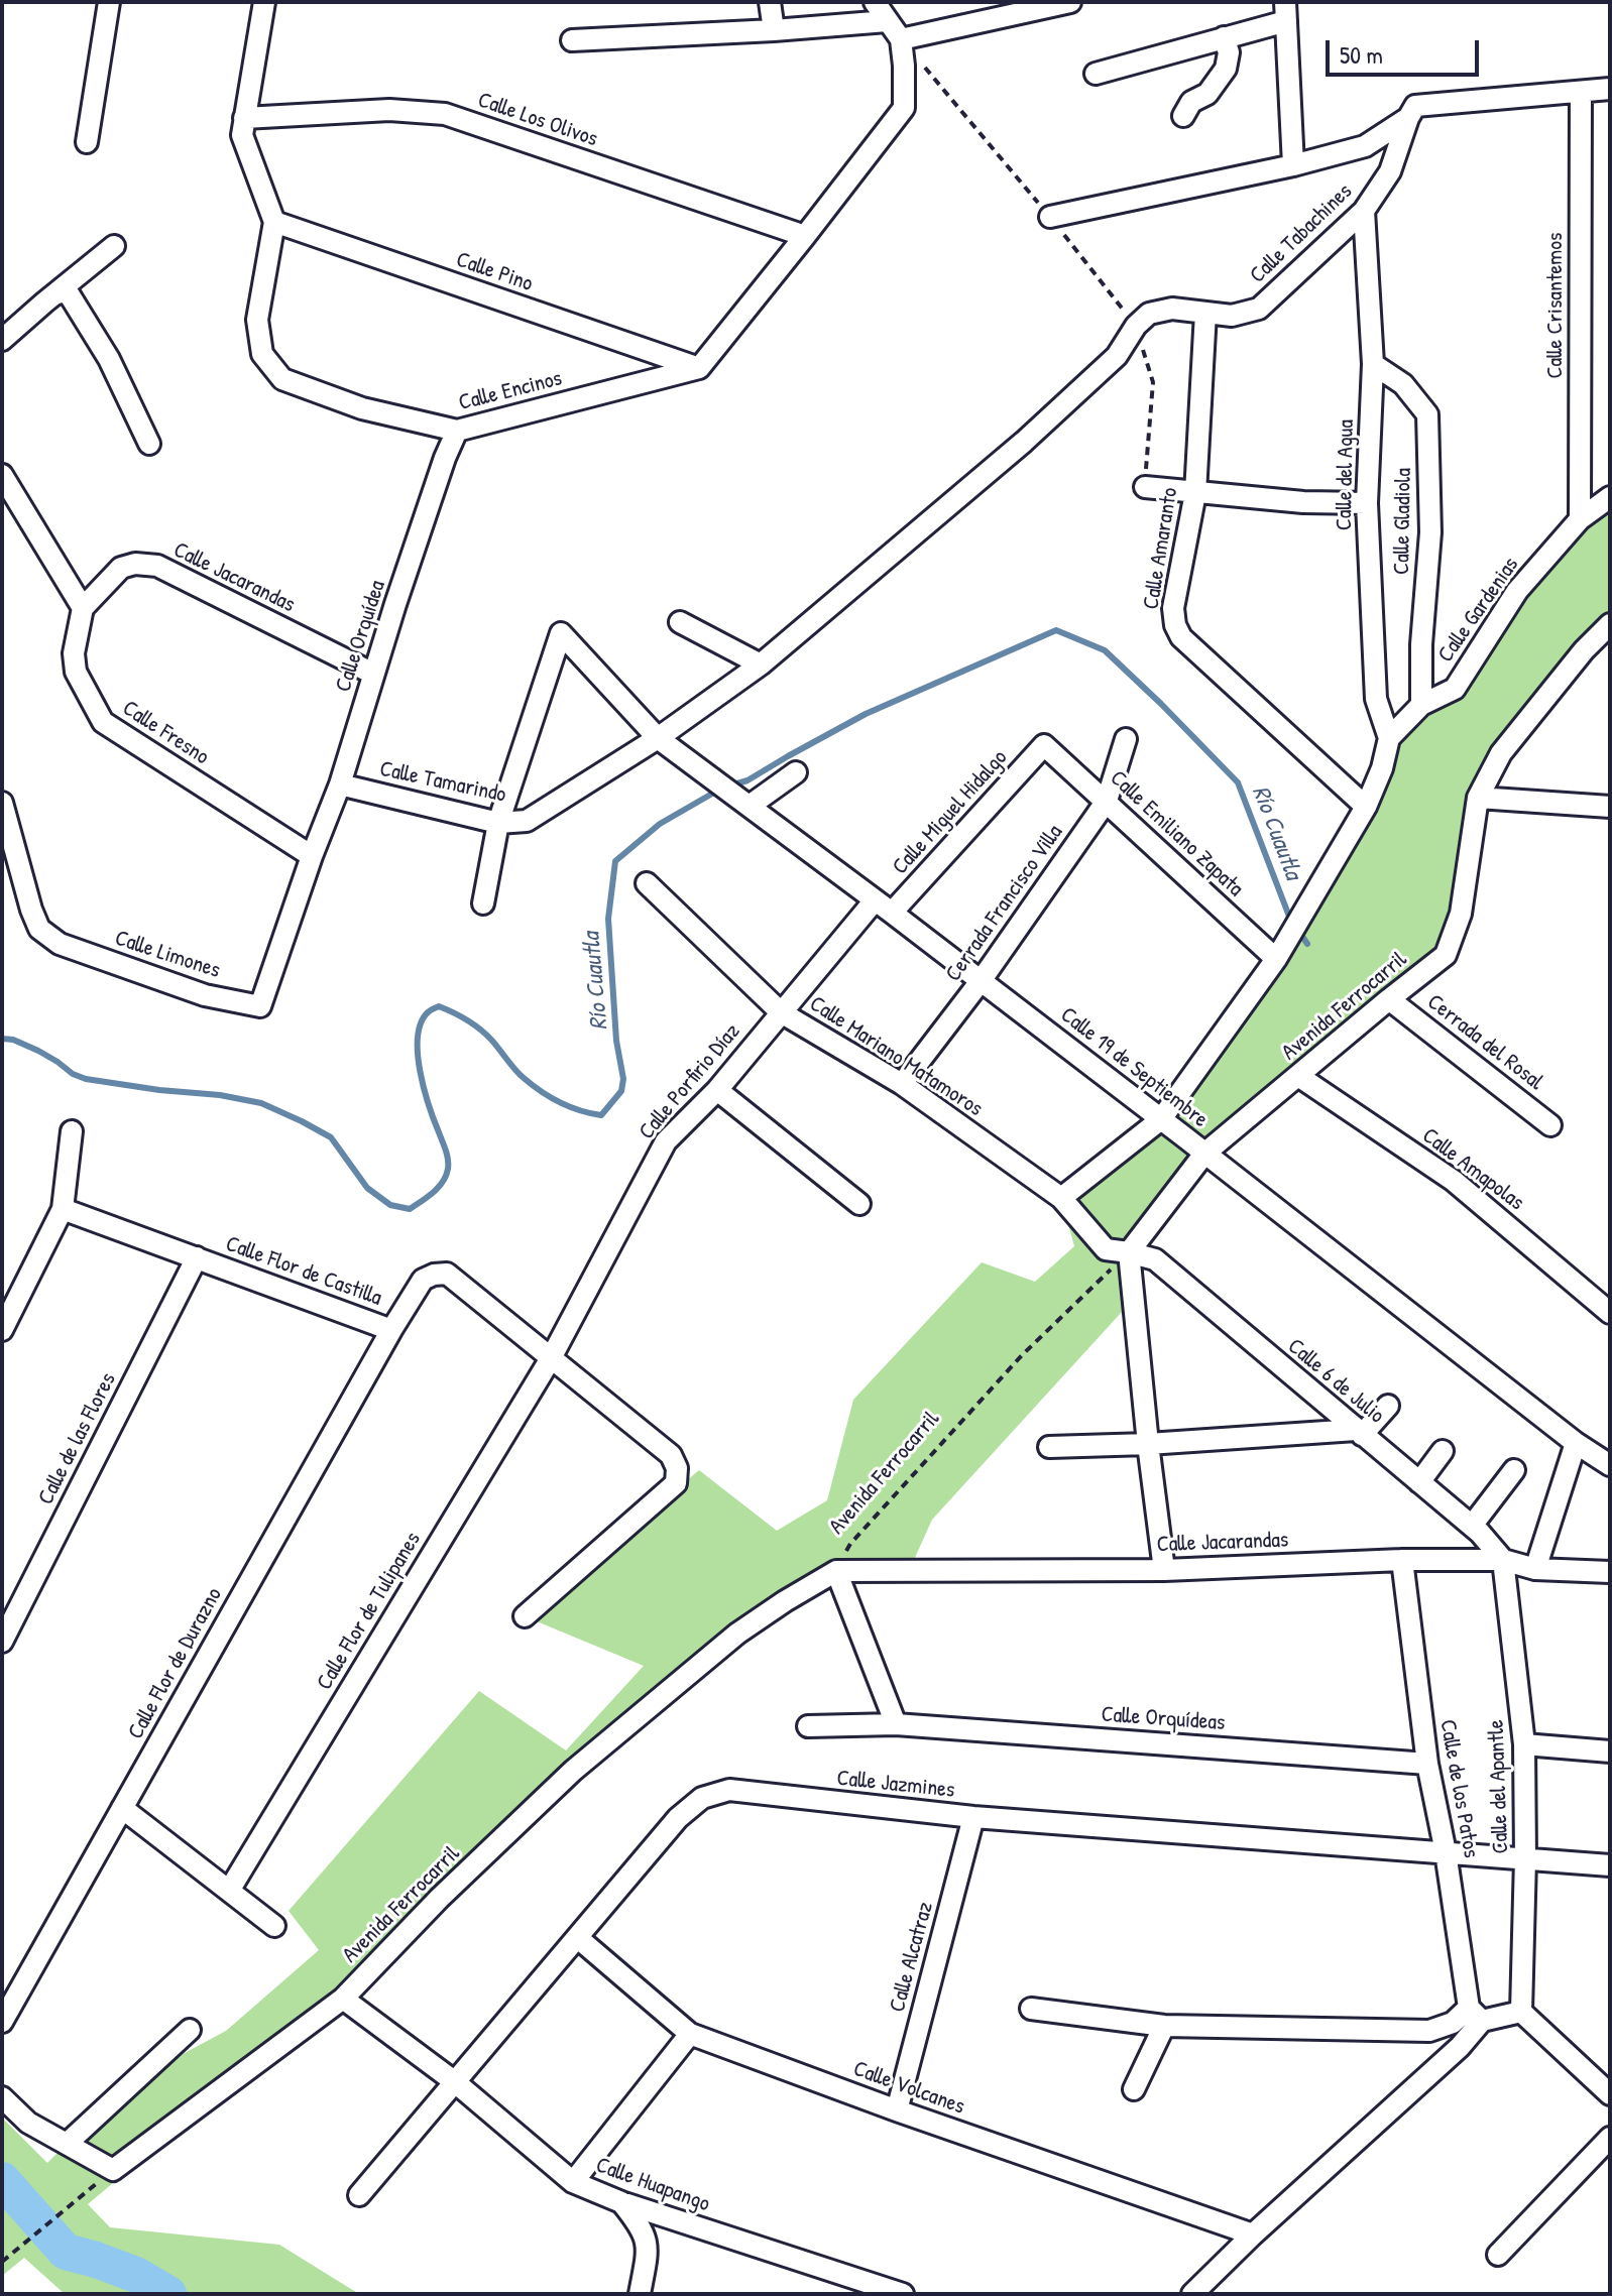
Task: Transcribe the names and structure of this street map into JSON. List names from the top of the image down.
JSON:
{
  "streets": {
    "street": [
      "Calle Los Olivos",
      "Calle Tabachines",
      "Calle Pino",
      "Calle Crisantemos",
      "Calle Encinos",
      "Calle del Agua",
      "Calle Gladiola",
      "Calle Amaranto",
      "Calle Jacarandas",
      "Calle Gardenias",
      "Calle Orquídea",
      "Calle Fresno",
      "Calle Tamarindo",
      "Calle Miguel Hidalgo",
      "Calle Emiliano Zapata",
      "Cerrada Francisco Villa",
      "Calle Limones",
      "Avenida Ferrocarril",
      "Cerrada del Rosal",
      "Calle Mariano Matamoros",
      "Calle 19 de Septiembre",
      "Calle Porfirio Díaz",
      "Calle Amapolas",
      "Calle Flor de Castilla",
      "Calle 6 de Julio",
      "Calle de las Flores",
      "Calle Flor de Tulipanes",
      "Calle Flor de Durazno",
      "Calle Orquídeas",
      "Calle Jazmines",
      "Calle del Apantle",
      "Calle de los Patos",
      "Calle Alcatraz",
      "Calle Volcanes",
      "Calle Huapango"
    ]
  },
  "crossings": [
    ["Calle Tabachines", "Calle Crisantemos"],
    ["Calle Tabachines", "Calle del Agua"],
    ["Calle Tabachines", "Calle Amaranto"],
    ["Calle Tabachines", "Calle Tamarindo"],
    ["Calle Pino", "Calle Encinos"],
    ["Calle Crisantemos", "Calle Gardenias"],
    ["Calle Encinos", "Calle Orquídea"],
    ["Calle del Agua", "Calle Gladiola"],
    ["Calle del Agua", "Calle Gardenias"],
    ["Calle Gladiola", "Calle Gardenias"],
    ["Calle Amaranto", "Calle Gardenias"],
    ["Calle Jacarandas", "Calle Orquídea"],
    ["Calle Jacarandas", "Calle Fresno"],
    ["Calle Jacarandas", "Avenida Ferrocarril"],
    ["Calle Jacarandas", "Calle 6 de Julio"],
    ["Calle Jacarandas", "Calle del Apantle"],
    ["Calle Jacarandas", "Calle de los Patos"],
    ["Calle Gardenias", "Calle Emiliano Zapata"],
    ["Calle Gardenias", "Calle 19 de Septiembre"],
    ["Calle Orquídea", "Calle Fresno"],
    ["Calle Orquídea", "Calle Tamarindo"],
    ["Calle Orquídea", "Calle Limones"],
    ["Calle Fresno", "Calle Limones"],
    ["Calle Tamarindo", "Calle 19 de Septiembre"],
    ["Calle Miguel Hidalgo", "Calle Emiliano Zapata"],
    ["Calle Miguel Hidalgo", "Calle 19 de Septiembre"],
    ["Calle Miguel Hidalgo", "Calle Porfirio Díaz"],
    ["Calle Emiliano Zapata", "Cerrada Francisco Villa"],
    ["Cerrada Francisco Villa", "Calle Mariano Matamoros"],
    ["Cerrada Francisco Villa", "Calle 19 de Septiembre"],
    ["Avenida Ferrocarril", "Cerrada del Rosal"],
    ["Avenida Ferrocarril", "Calle Mariano Matamoros"],
    ["Avenida Ferrocarril", "Calle 19 de Septiembre"],
    ["Avenida Ferrocarril", "Calle Amapolas"],
    ["Avenida Ferrocarril", "Calle 6 de Julio"],
    ["Avenida Ferrocarril", "Calle Huapango"],
    ["Calle Mariano Matamoros", "Calle Porfirio Díaz"],
    ["Calle Mariano Matamoros", "Calle 6 de Julio"],
    ["Calle 19 de Septiembre", "Calle Porfirio Díaz"],
    ["Calle Porfirio Díaz", "Calle Flor de Castilla"],
    ["Calle Porfirio Díaz", "Calle Flor de Tulipanes"],
    ["Calle Flor de Castilla", "Calle de las Flores"],
    ["Calle Flor de Castilla", "Calle Flor de Tulipanes"],
    ["Calle Flor de Castilla", "Calle Flor de Durazno"],
    ["Calle 6 de Julio", "Calle del Apantle"],
    ["Calle Orquídeas", "Calle de los Patos"],
    ["Calle Jazmines", "Calle del Apantle"],
    ["Calle Jazmines", "Calle de los Patos"],
    ["Calle Jazmines", "Calle Alcatraz"],
    ["Calle Jazmines", "Calle Volcanes"],
    ["Calle Jazmines", "Calle Huapango"],
    ["Calle Alcatraz", "Calle Volcanes"]
  ],
  "water": ["Río Cuautla"],
  "scale_bar": "50 m"
}
